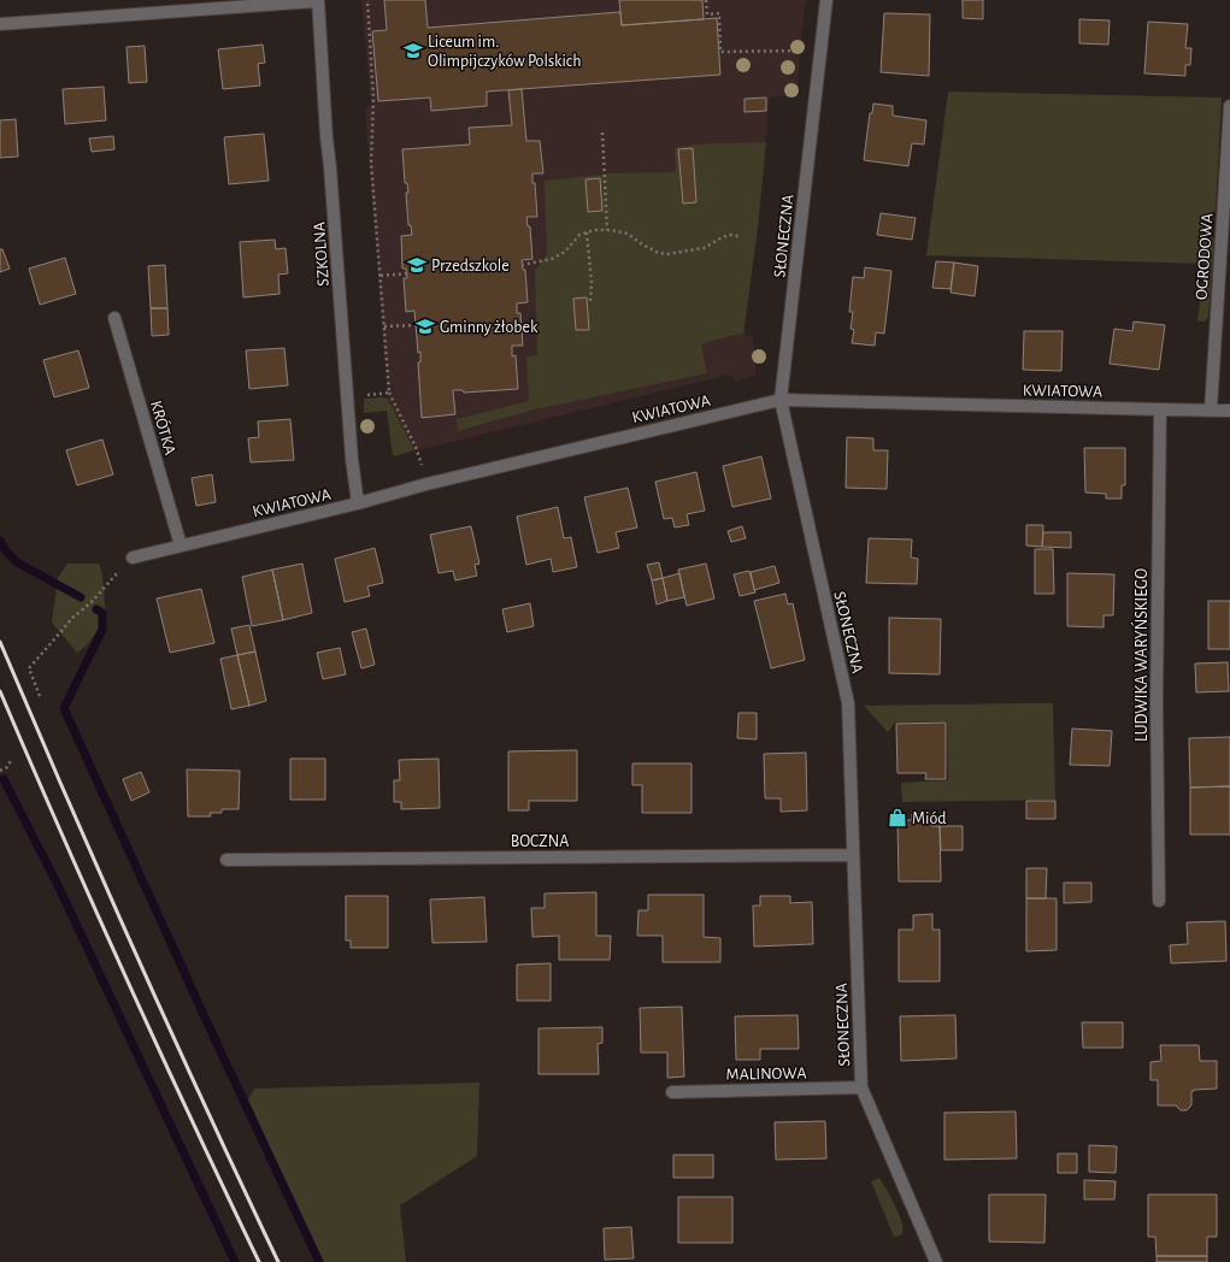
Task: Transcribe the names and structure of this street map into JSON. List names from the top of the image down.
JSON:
{
  "streets": {
    "street": [
      "SŁONECZNA",
      "SZKOLNA",
      "OGRODOWA",
      "KWIATOWA",
      "KRÓTKA",
      "LUDWIKA WARYŃSKIEGO",
      "BOCZNA",
      "MALINOWA"
    ]
  },
  "crossings": [
    ["SŁONECZNA", "KWIATOWA"],
    ["SŁONECZNA", "BOCZNA"],
    ["SŁONECZNA", "MALINOWA"],
    ["SZKOLNA", "KWIATOWA"],
    ["OGRODOWA", "KWIATOWA"],
    ["KWIATOWA", "KRÓTKA"],
    ["KWIATOWA", "LUDWIKA WARYŃSKIEGO"]
  ],
  "places": {
    "school or university": ["Liceum im. Olimpijczyków Polskich", "Przedszkole", "Gminny żłobek"],
    "shop": ["Miód"]
  }
}
